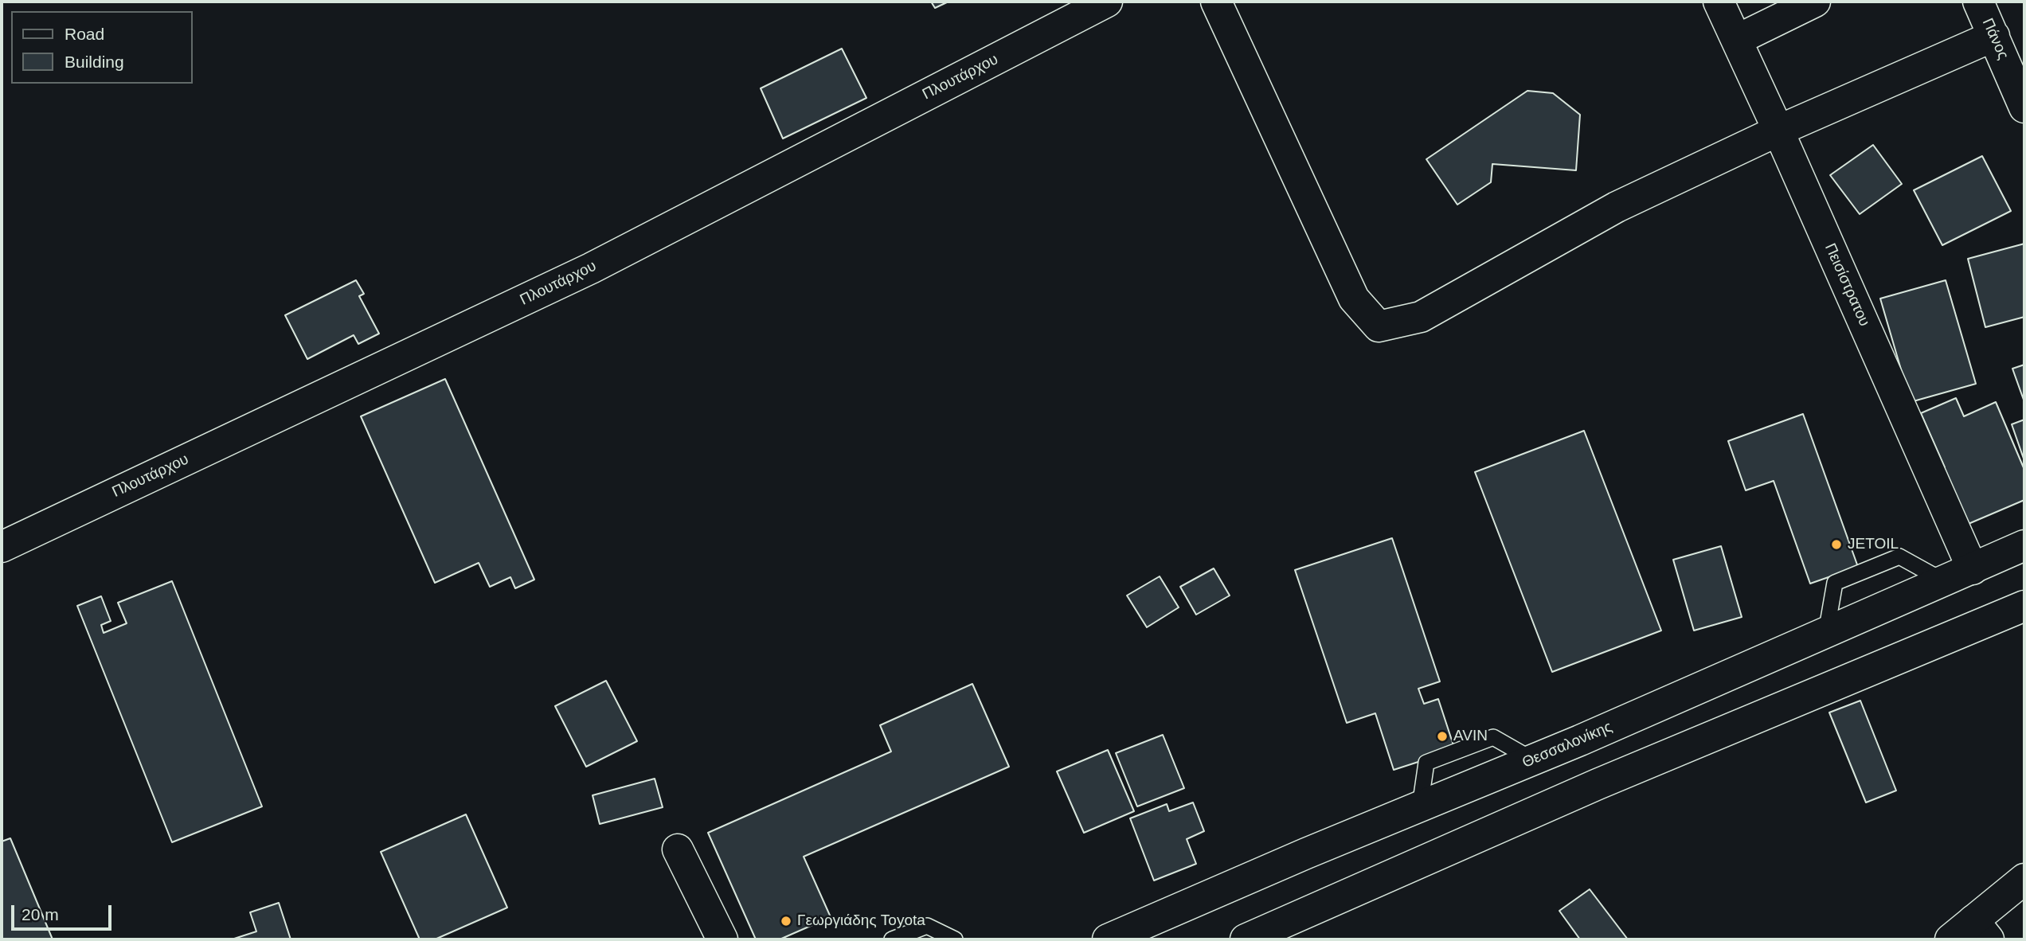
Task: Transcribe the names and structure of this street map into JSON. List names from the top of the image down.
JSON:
{
  "streets": {
    "street": [
      "Πάνος",
      "Πλουτάρχου",
      "Πεισίστρατου",
      "Θεσσαλονίκης"
    ]
  },
  "crossings": [
    ["Πεισίστρατου", "Θεσσαλονίκης"]
  ],
  "places": ["JETOIL", "AVIN", "Γεωργιάδης Toyota"],
  "legend": ["Road", "Building"],
  "scale_bar": "20 m"
}
